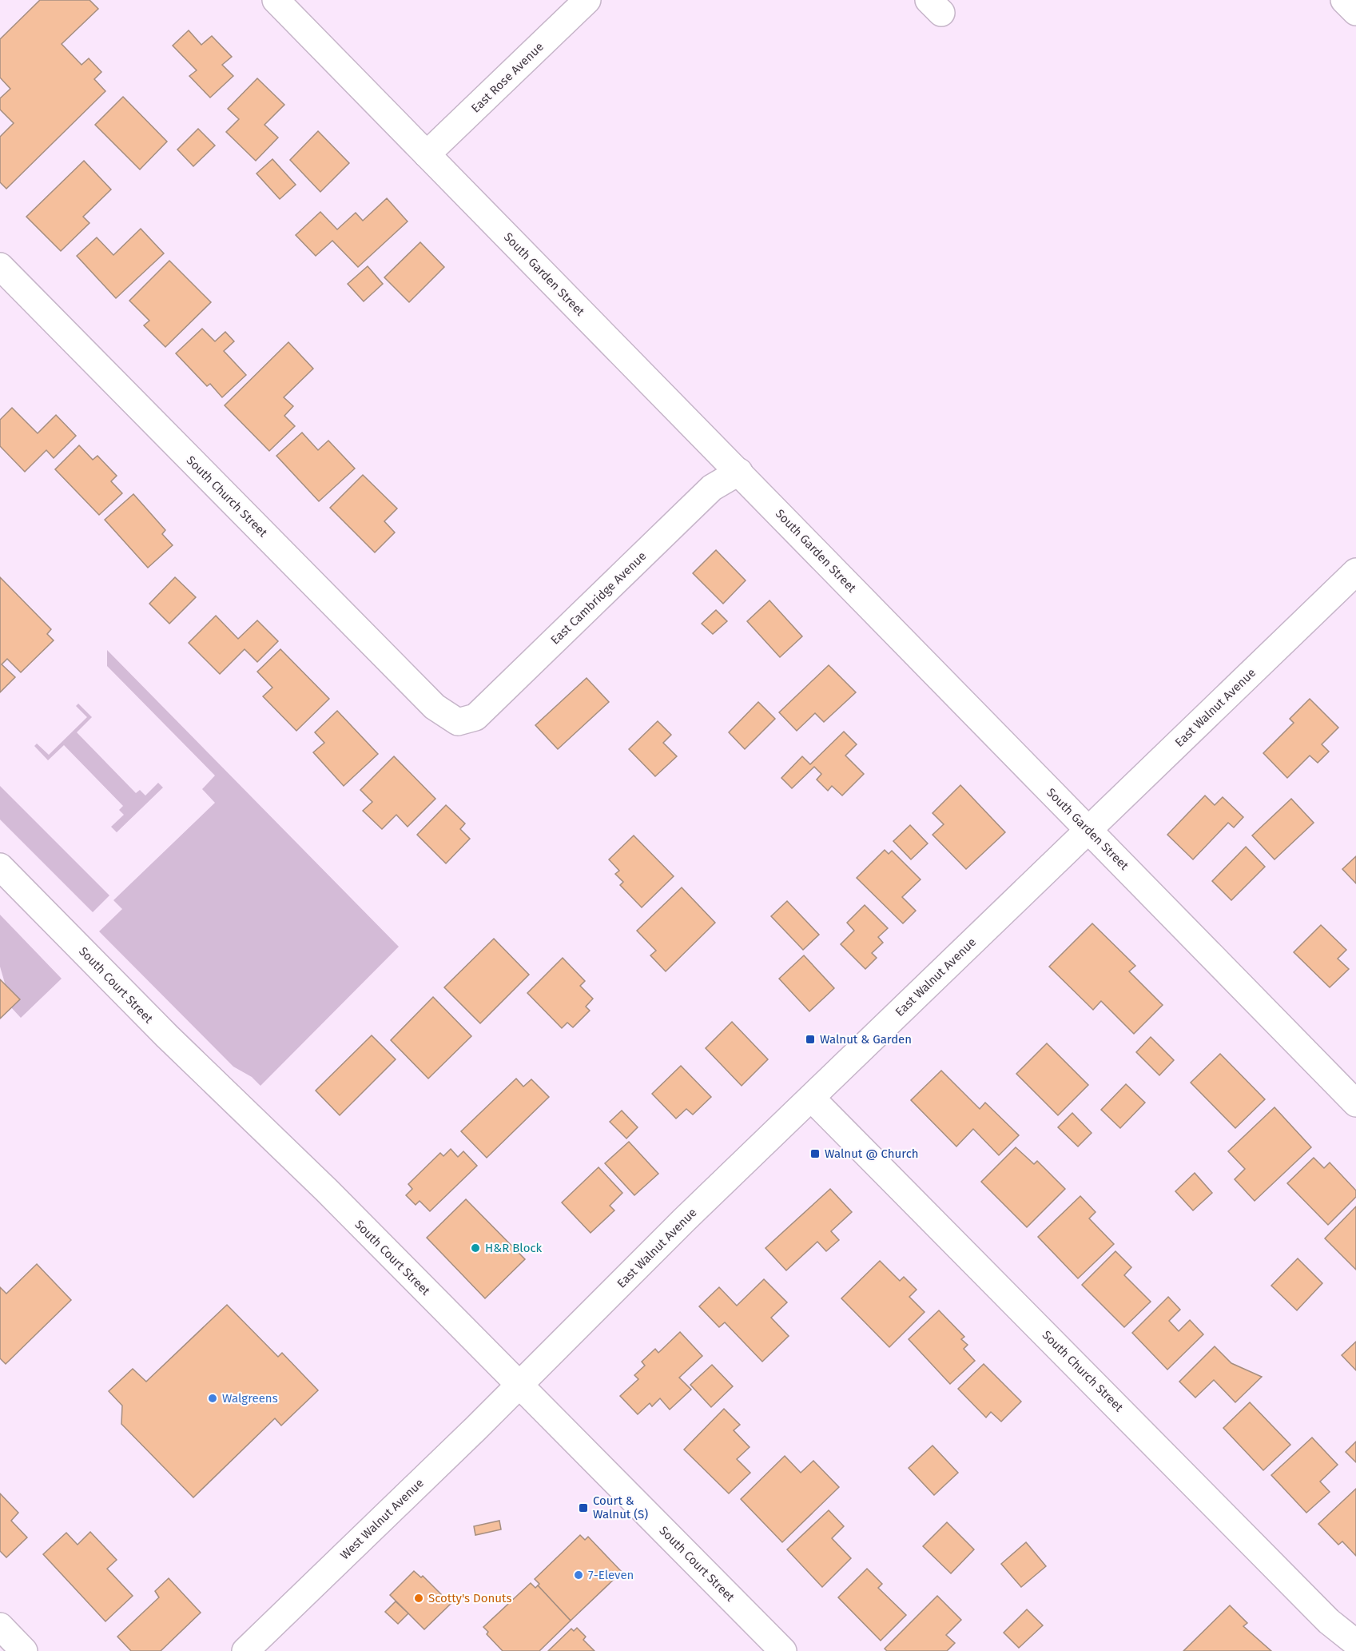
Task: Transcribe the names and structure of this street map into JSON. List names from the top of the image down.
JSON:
{
  "streets": {
    "street": [
      "East Rose Avenue",
      "South Garden Street",
      "South Church Street",
      "East Cambridge Avenue",
      "East Walnut Avenue",
      "South Court Street",
      "West Walnut Avenue"
    ]
  },
  "crossings": [
    ["East Rose Avenue", "South Garden Street"],
    ["South Garden Street", "East Cambridge Avenue"],
    ["South Garden Street", "East Walnut Avenue"],
    ["South Church Street", "East Cambridge Avenue"],
    ["South Church Street", "East Walnut Avenue"],
    ["East Walnut Avenue", "South Court Street"],
    ["East Walnut Avenue", "West Walnut Avenue"],
    ["South Court Street", "West Walnut Avenue"]
  ],
  "places": {
    "transit": ["Walnut & Garden", "Walnut @ Church", "Court & Walnut (S)"],
    "other": [
      "H&R Block",
      "Walgreens",
      "7-Eleven",
      "Scotty's Donuts"
    ]
  }
}
